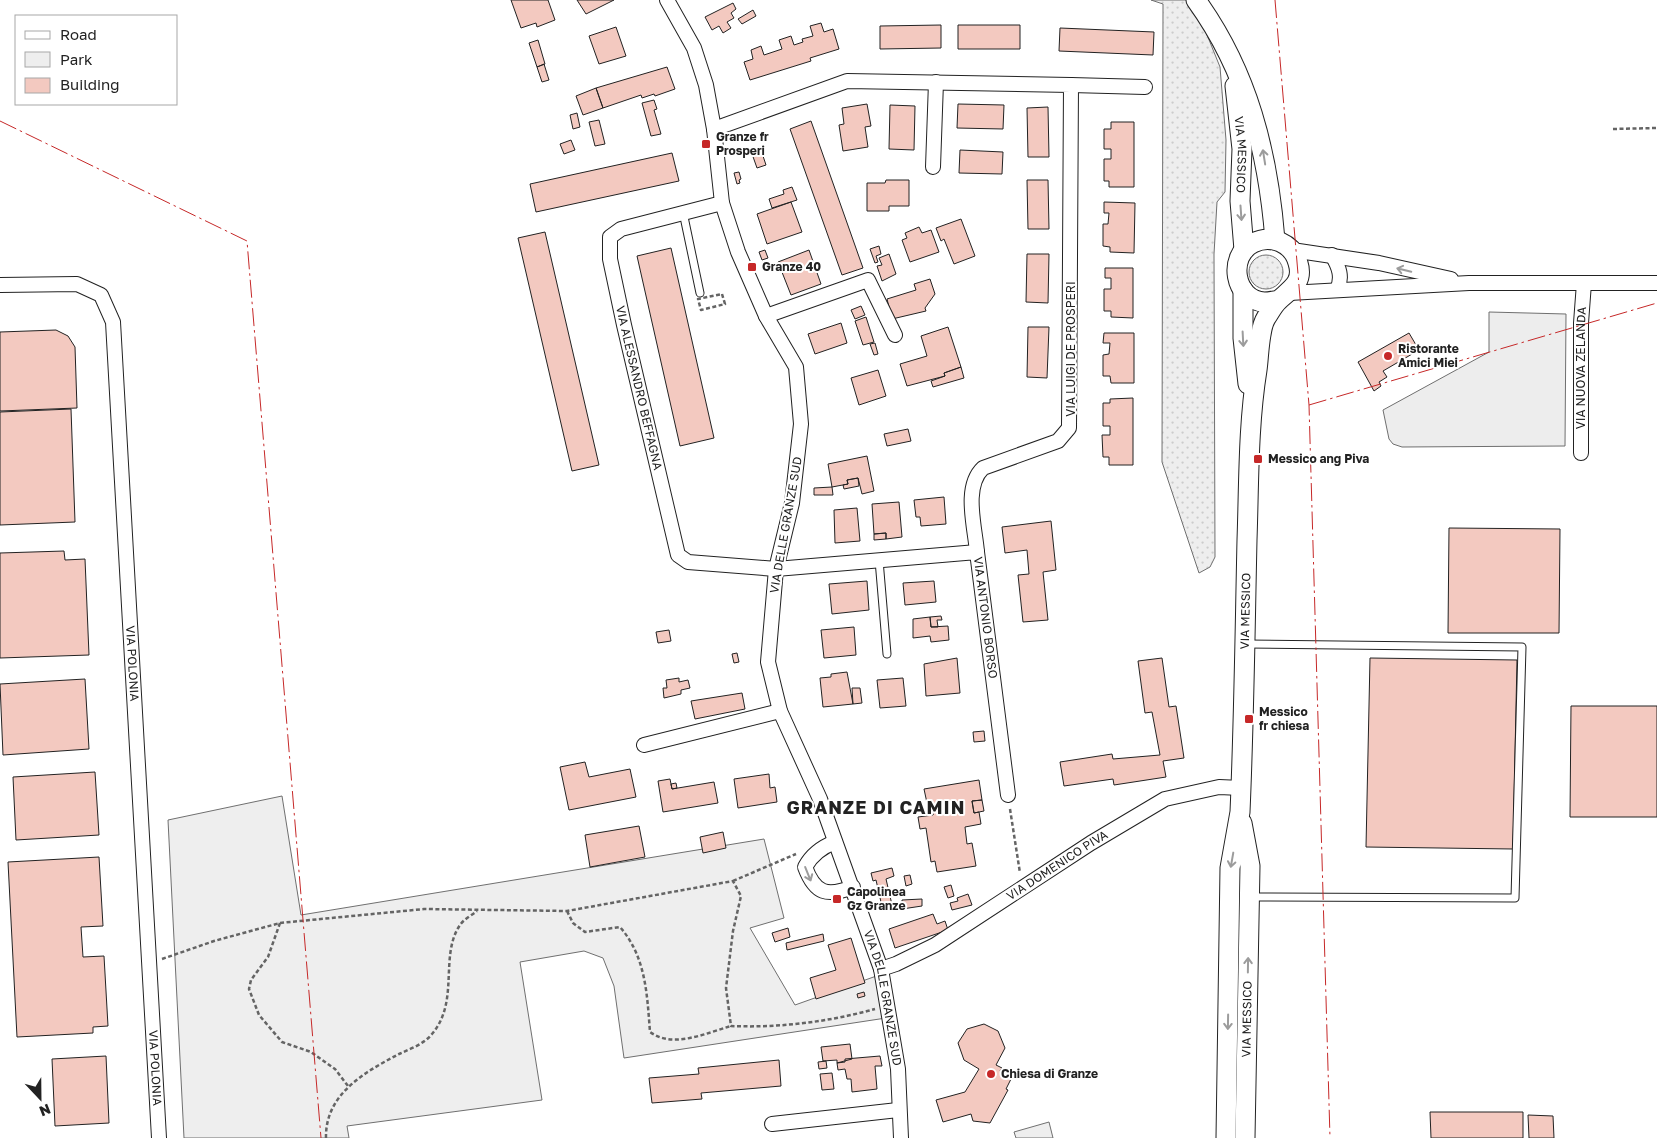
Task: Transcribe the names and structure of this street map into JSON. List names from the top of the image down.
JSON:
{
  "streets": {
    "street": [
      "VIA MESSICO",
      "VIA LUIGI DE PROSPERI",
      "VIA NUOVA ZELANDA",
      "VIA ALESSANDRO BEFFAGNA",
      "VIA DELLE GRANZE SUD",
      "VIA ANTONIO BORSO",
      "VIA POLONIA",
      "VIA DOMENICO PIVA"
    ]
  },
  "crossings": [
    ["VIA MESSICO", "VIA DOMENICO PIVA"],
    ["VIA LUIGI DE PROSPERI", "VIA ANTONIO BORSO"],
    ["VIA ALESSANDRO BEFFAGNA", "VIA DELLE GRANZE SUD"],
    ["VIA ALESSANDRO BEFFAGNA", "VIA ANTONIO BORSO"],
    ["VIA DELLE GRANZE SUD", "VIA ANTONIO BORSO"],
    ["VIA DELLE GRANZE SUD", "VIA DOMENICO PIVA"]
  ],
  "districts": ["GRANZE DI CAMIN"],
  "places": {
    "transit": [
      "Granze fr Prosperi",
      "Granze 40",
      "Messico ang Piva",
      "Messico fr chiesa",
      "Capolinea Gz Granze"
    ],
    "other": ["Ristorante Amici Miei", "Chiesa di Granze"]
  },
  "legend": ["Road", "Park", "Building"],
  "north": "bottom"
}
